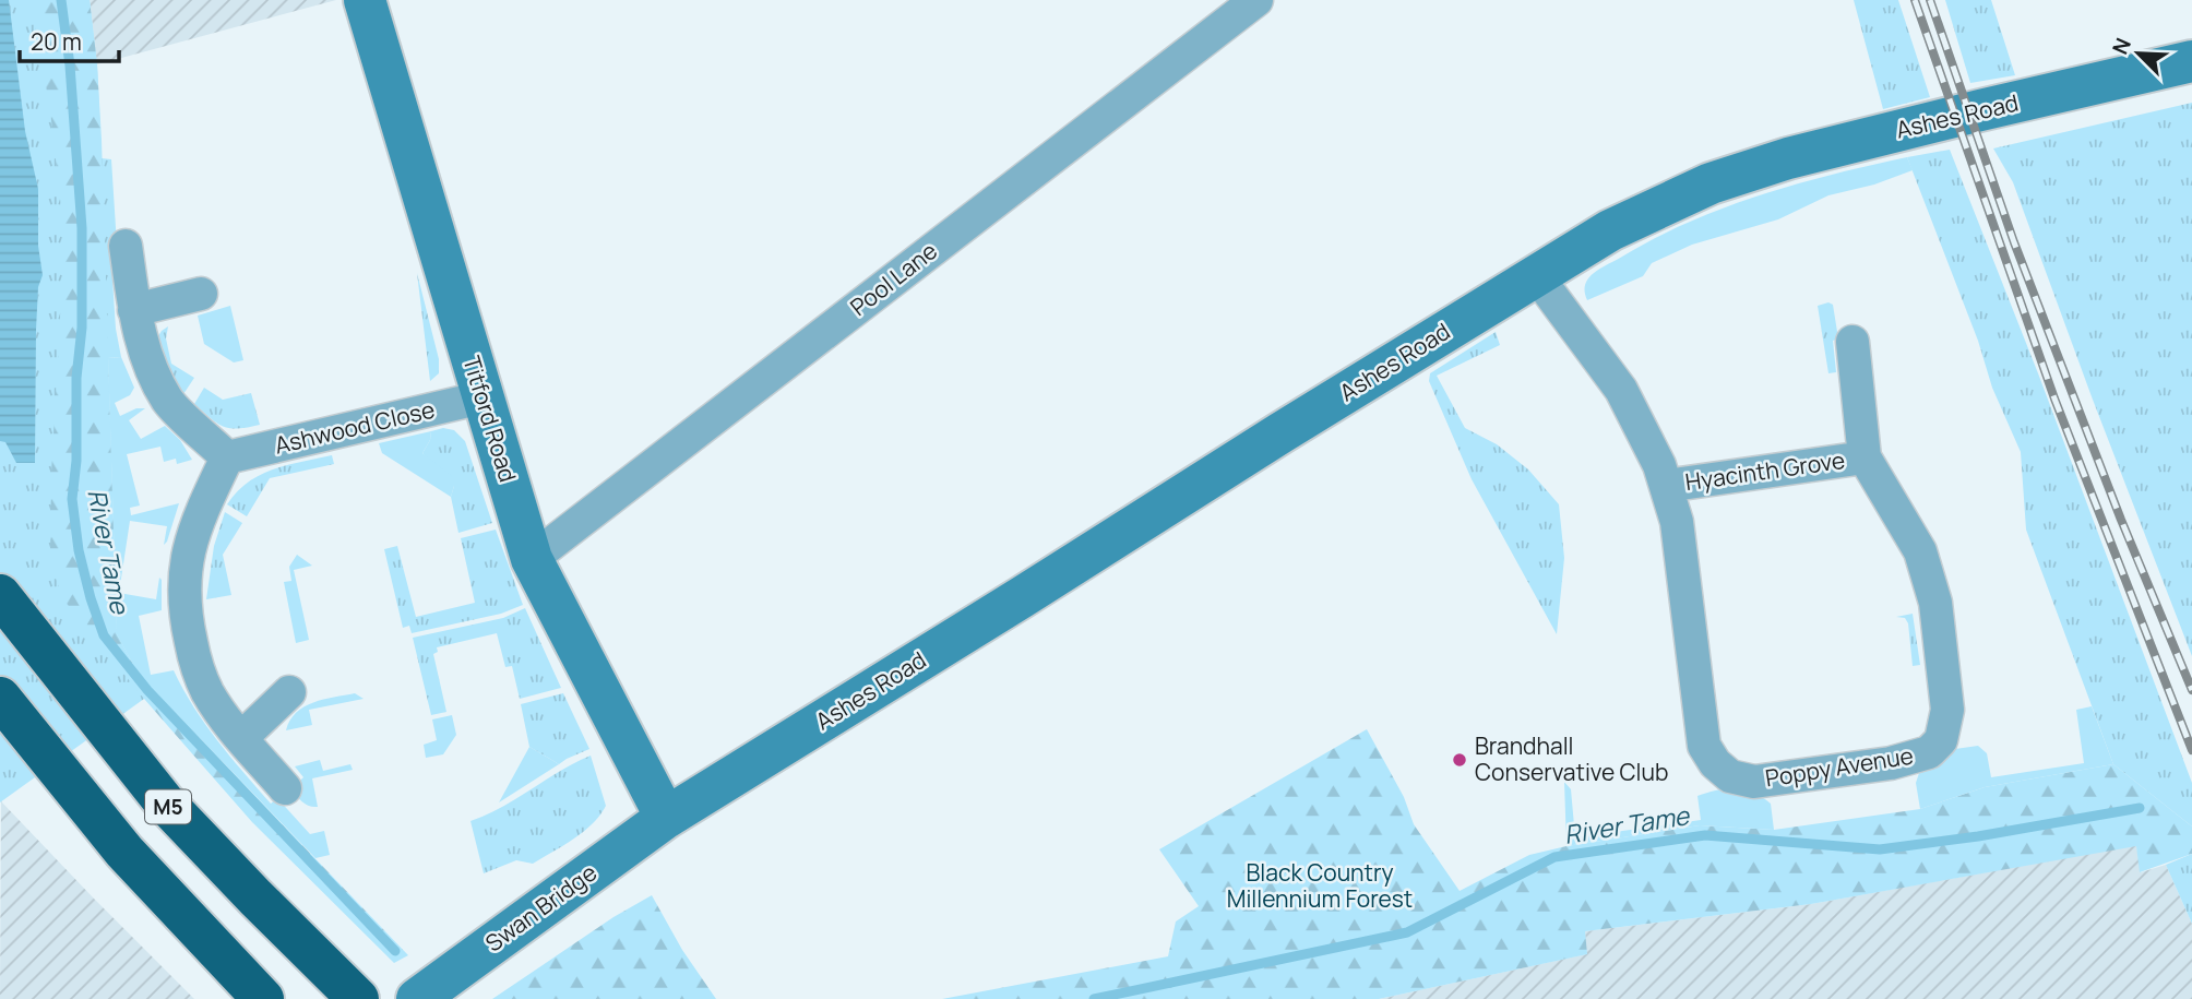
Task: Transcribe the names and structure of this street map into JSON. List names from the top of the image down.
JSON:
{
  "streets": {
    "highway": ["M5"],
    "street": [
      "Ashes Road",
      "Pool Lane",
      "Titford Road",
      "Ashwood Close",
      "Hyacinth Grove",
      "Poppy Avenue",
      "Swan Bridge"
    ]
  },
  "crossings": [
    ["Ashes Road", "Titford Road"],
    ["Ashes Road", "Poppy Avenue"],
    ["Ashes Road", "Swan Bridge"],
    ["Pool Lane", "Titford Road"],
    ["Titford Road", "Ashwood Close"],
    ["Titford Road", "Swan Bridge"],
    ["Hyacinth Grove", "Poppy Avenue"]
  ],
  "water": ["River Tame"],
  "parks": ["Black Country Millennium Forest"],
  "places": ["Brandhall Conservative Club"],
  "scale_bar": "20 m",
  "north": "top left"
}
